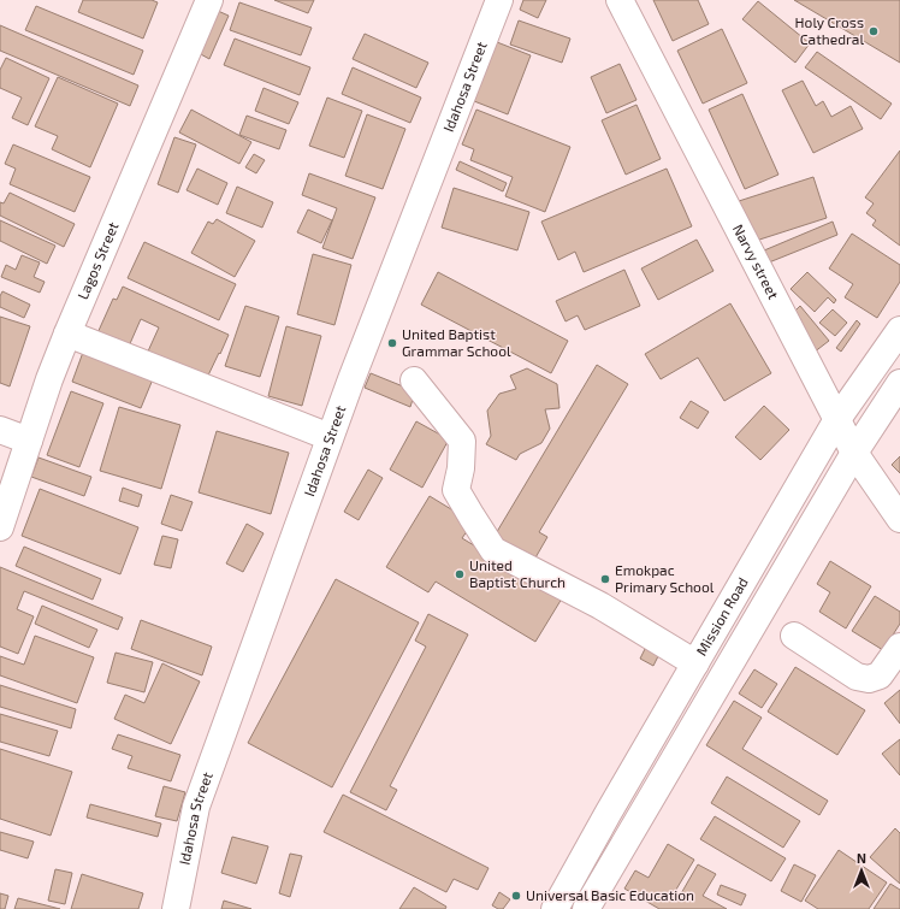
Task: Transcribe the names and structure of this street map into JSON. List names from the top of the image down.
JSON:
{
  "streets": {
    "street": [
      "Idahosa Street",
      "Lagos Street",
      "Narvy street",
      "Mission Road"
    ]
  },
  "crossings": [
    ["Narvy street", "Mission Road"]
  ],
  "places": [
    "Holy Cross Cathedral",
    "United Baptist Grammar School",
    "United Baptist Church",
    "Emokpac Primary School",
    "Universal Basic Education"
  ],
  "north": "top"
}
